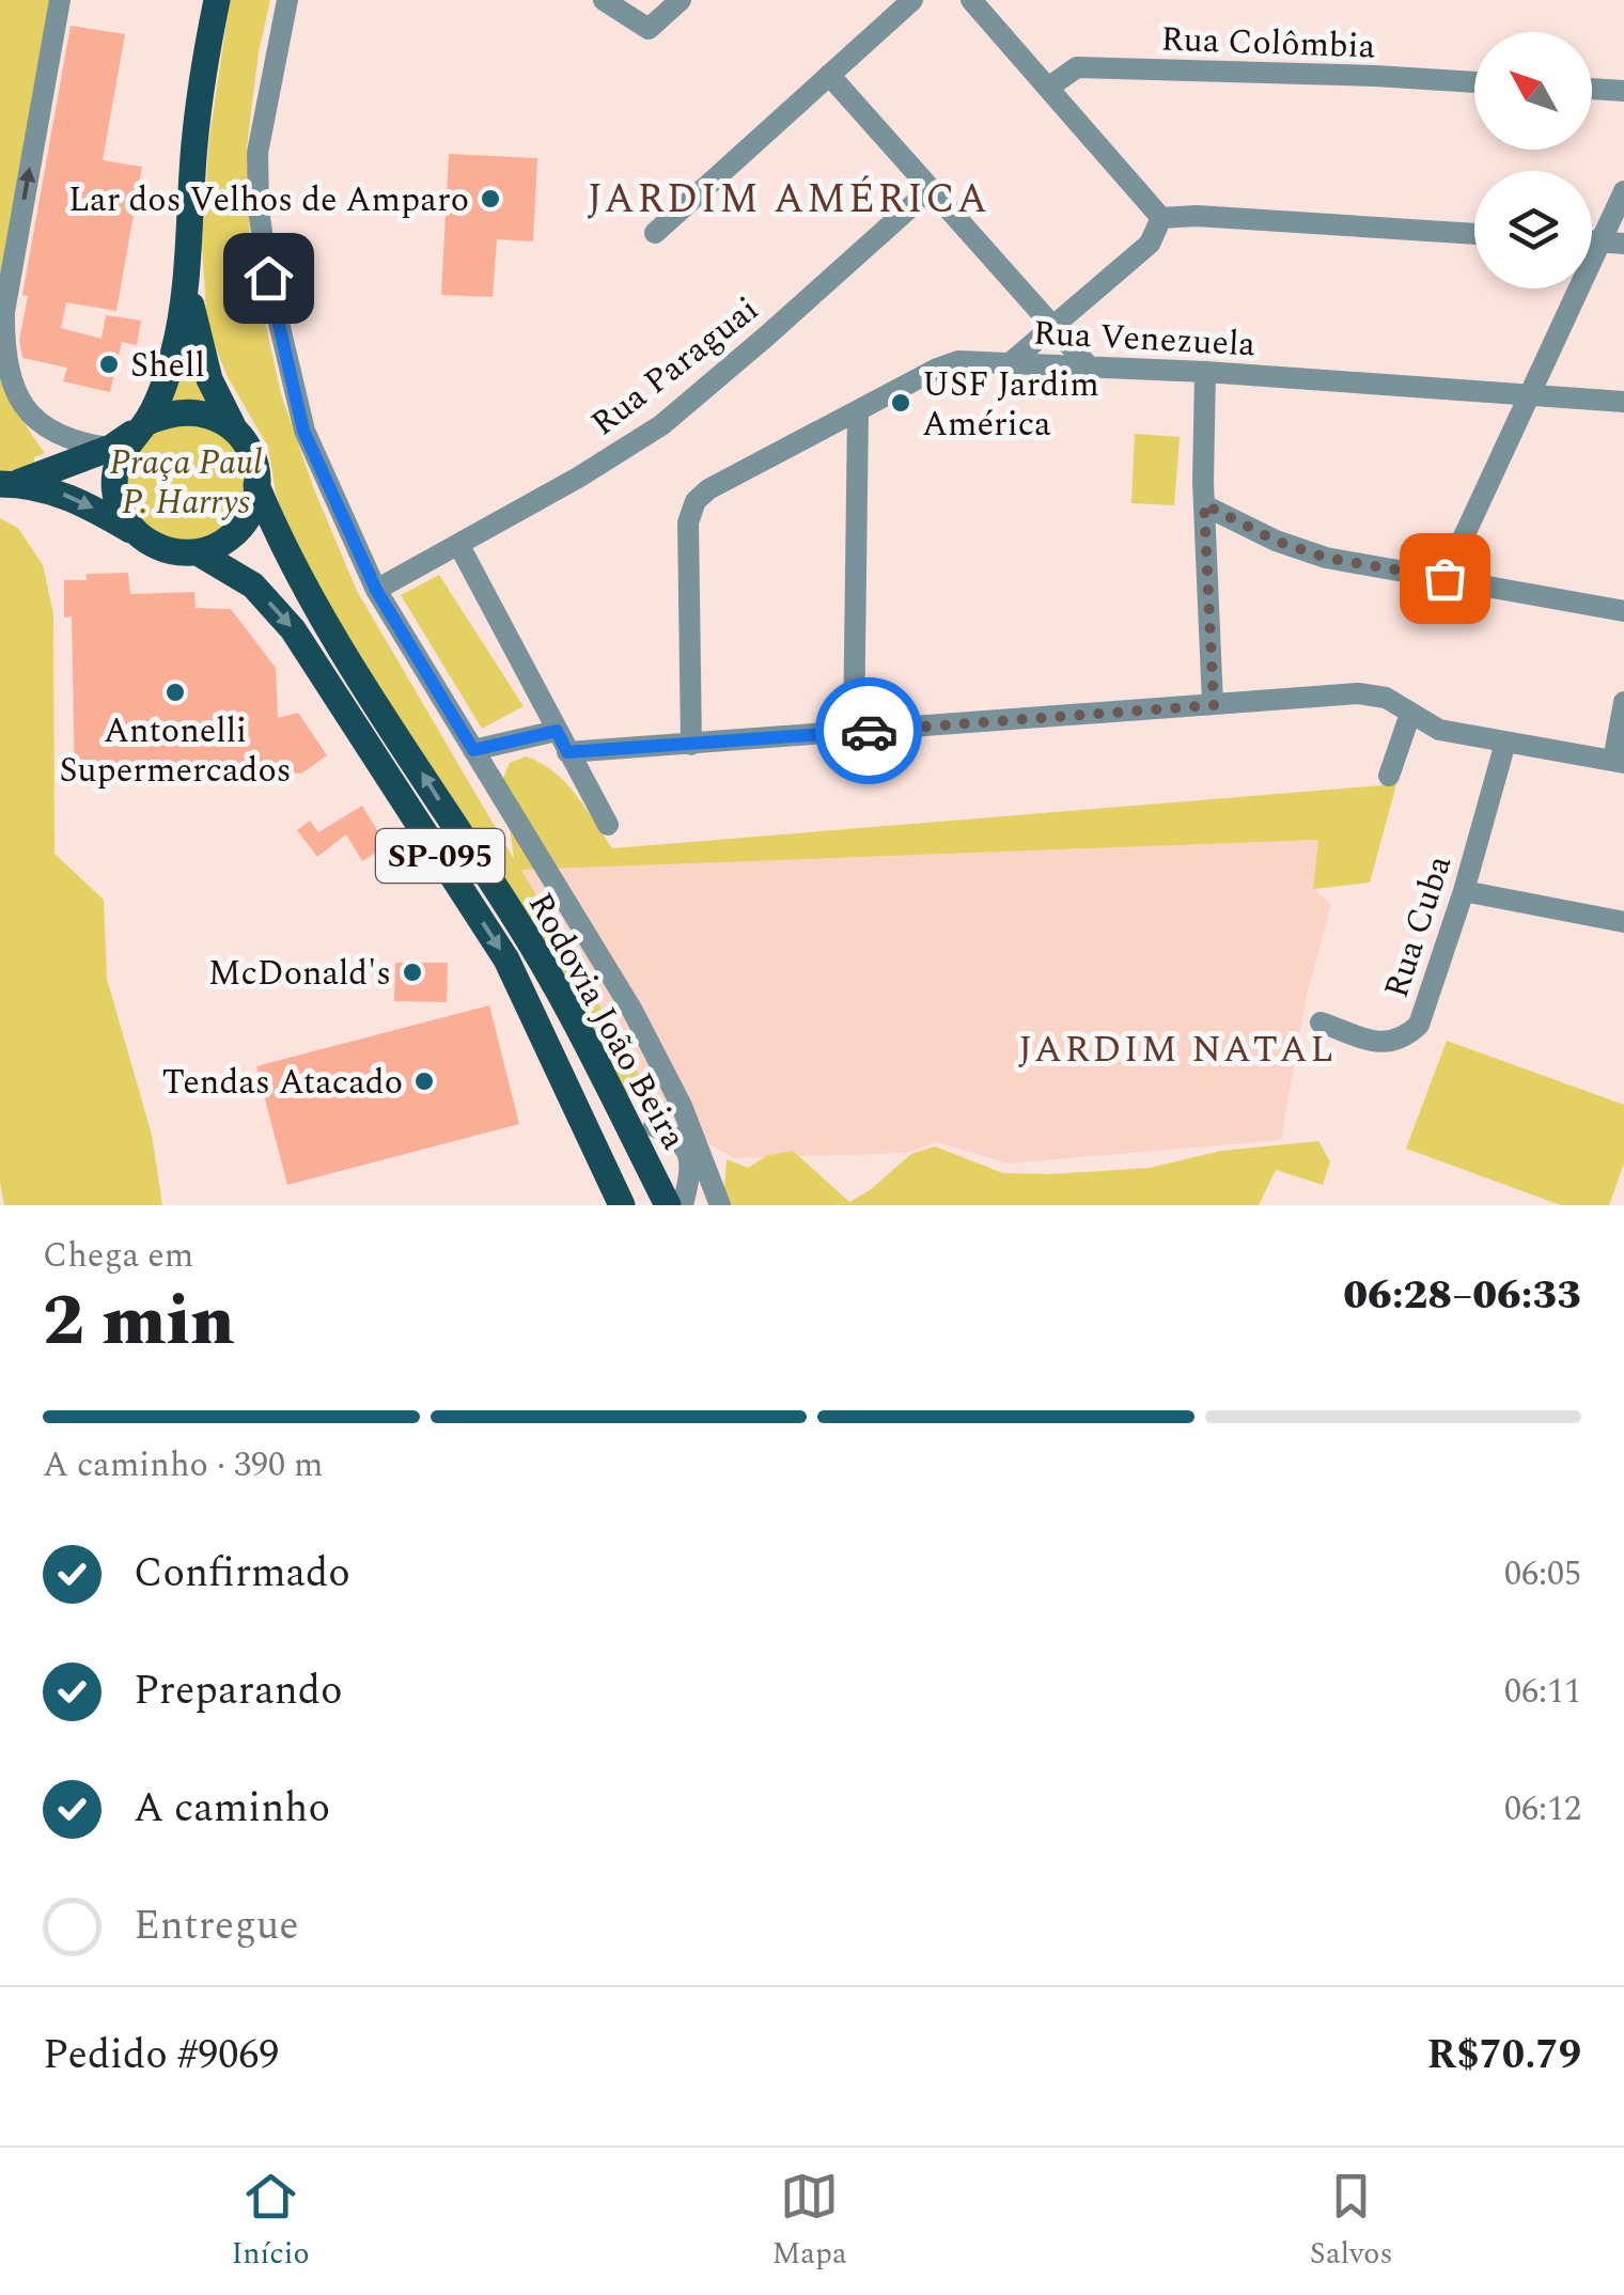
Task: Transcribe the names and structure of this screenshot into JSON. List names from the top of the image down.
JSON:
{
  "streets": {
    "main road": ["SP-095", "Rodovia João Beira"],
    "street": [
      "Rua Colômbia",
      "Rua Venezuela",
      "Rua Paraguai",
      "Rua Cuba"
    ]
  },
  "crossings": [
    ["SP-095", "Rodovia João Beira"]
  ],
  "districts": ["JARDIM AMÉRICA", "JARDIM NATAL"],
  "parks": ["Praça Paul P. Harrys"],
  "places": [
    "Lar dos Velhos de Amparo",
    "Shell",
    "USF Jardim América",
    "Antonelli Supermercados",
    "McDonald's",
    "Tendas Atacado"
  ],
  "north": "top left",
  "page": {
    "heading": ["2 min", "Chega em", "06:28–06:33"],
    "panel": ["Pedido #9069", "R$70.79"],
    "bar": "A caminho · 390 m",
    "list": [
      ["Confirmado", "06:05"],
      ["Preparando", "06:11"],
      ["A caminho", "06:12"],
      "Entregue"
    ],
    "tabs": ["Início", "Mapa", "Salvos"]
  }
}
